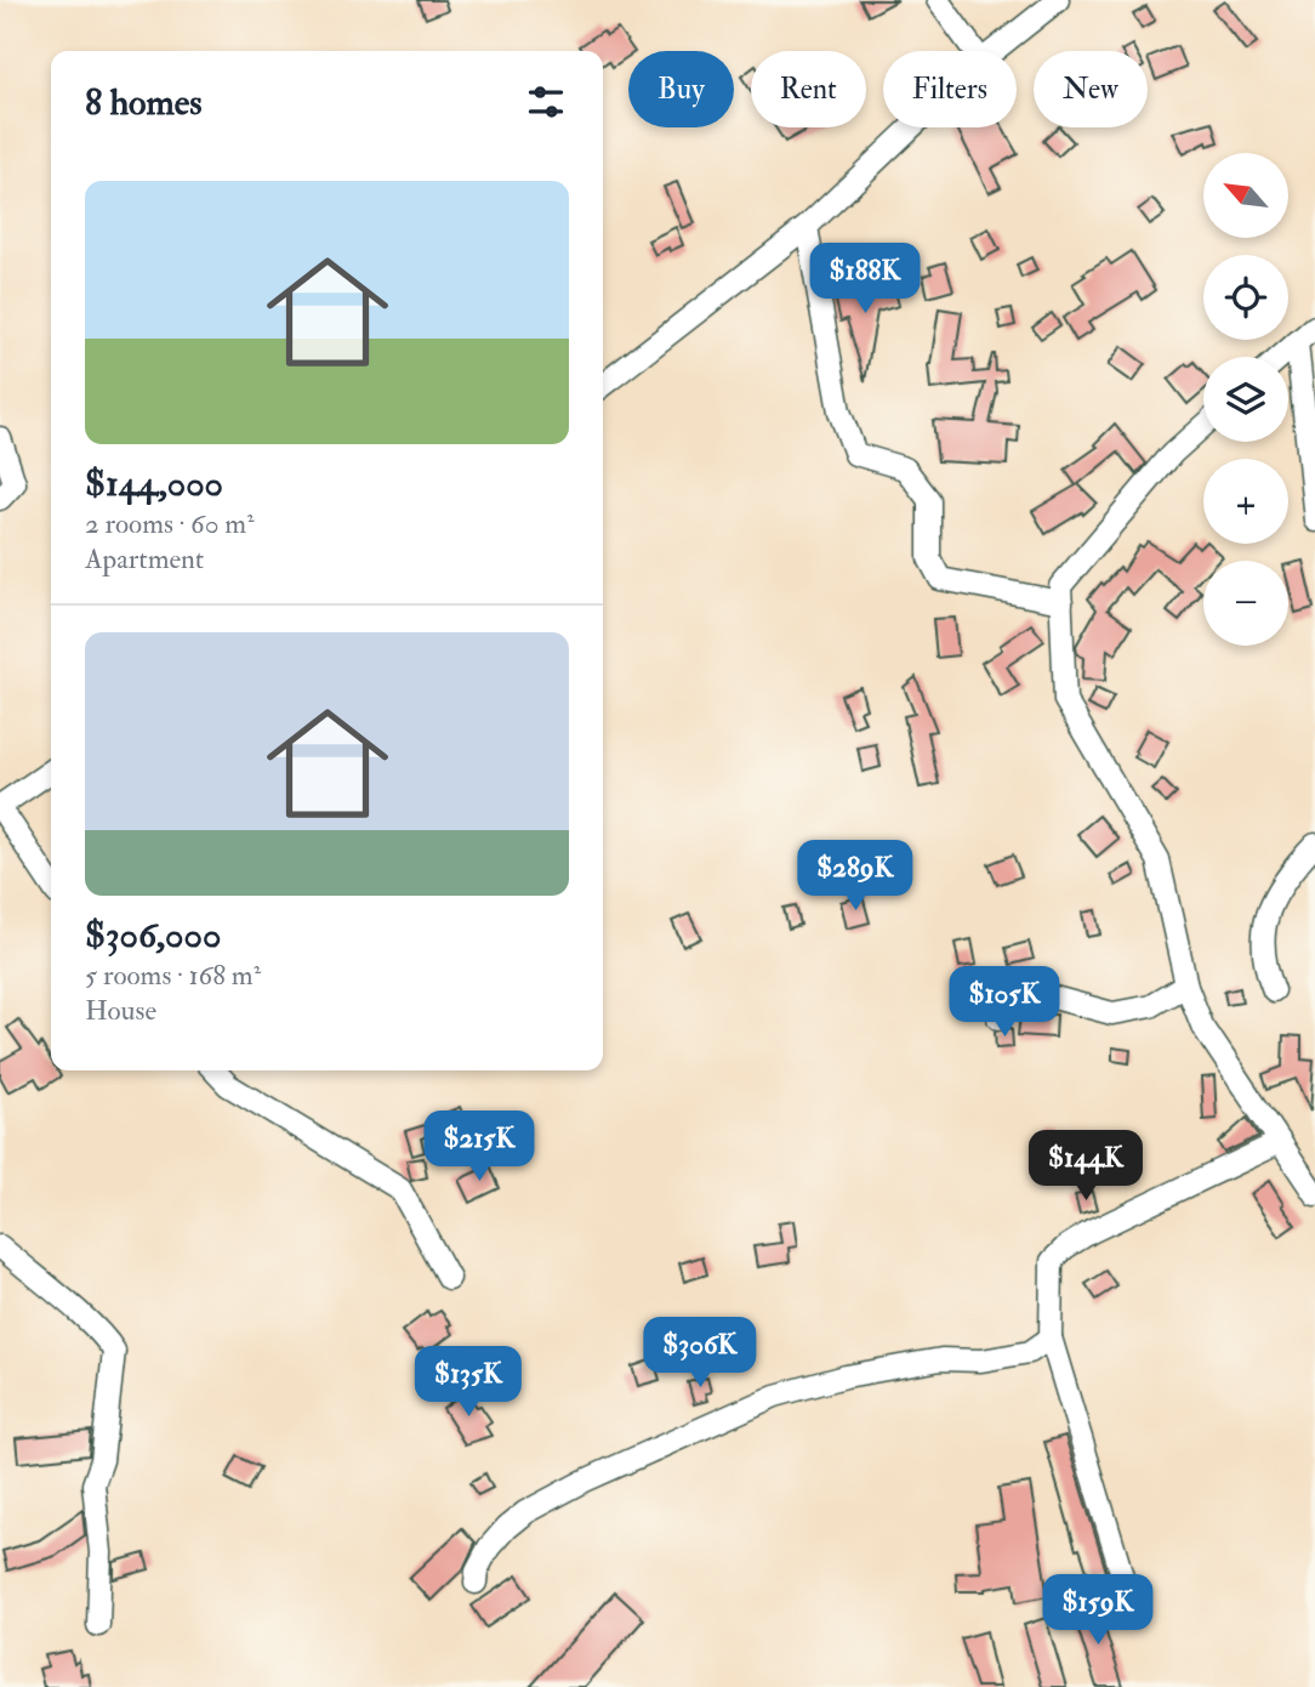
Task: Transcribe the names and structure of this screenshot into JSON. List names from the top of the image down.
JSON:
{
  "north": "top left",
  "page": {
    "chip": [
      "Buy",
      "Rent",
      "Filters",
      "New"
    ],
    "heading": "8 homes",
    "map_buttons": ["+", "−"],
    "list": [
      {
        "name": "$144,000",
        "note": "2 rooms · 60 m² · Apartment"
      },
      {
        "name": "$306,000",
        "note": "5 rooms · 168 m² · House"
      }
    ],
    "price": [
      "$188K",
      "$289K",
      "$105K",
      "$215K",
      "$144K",
      "$306K",
      "$135K",
      "$159K"
    ]
  }
}
